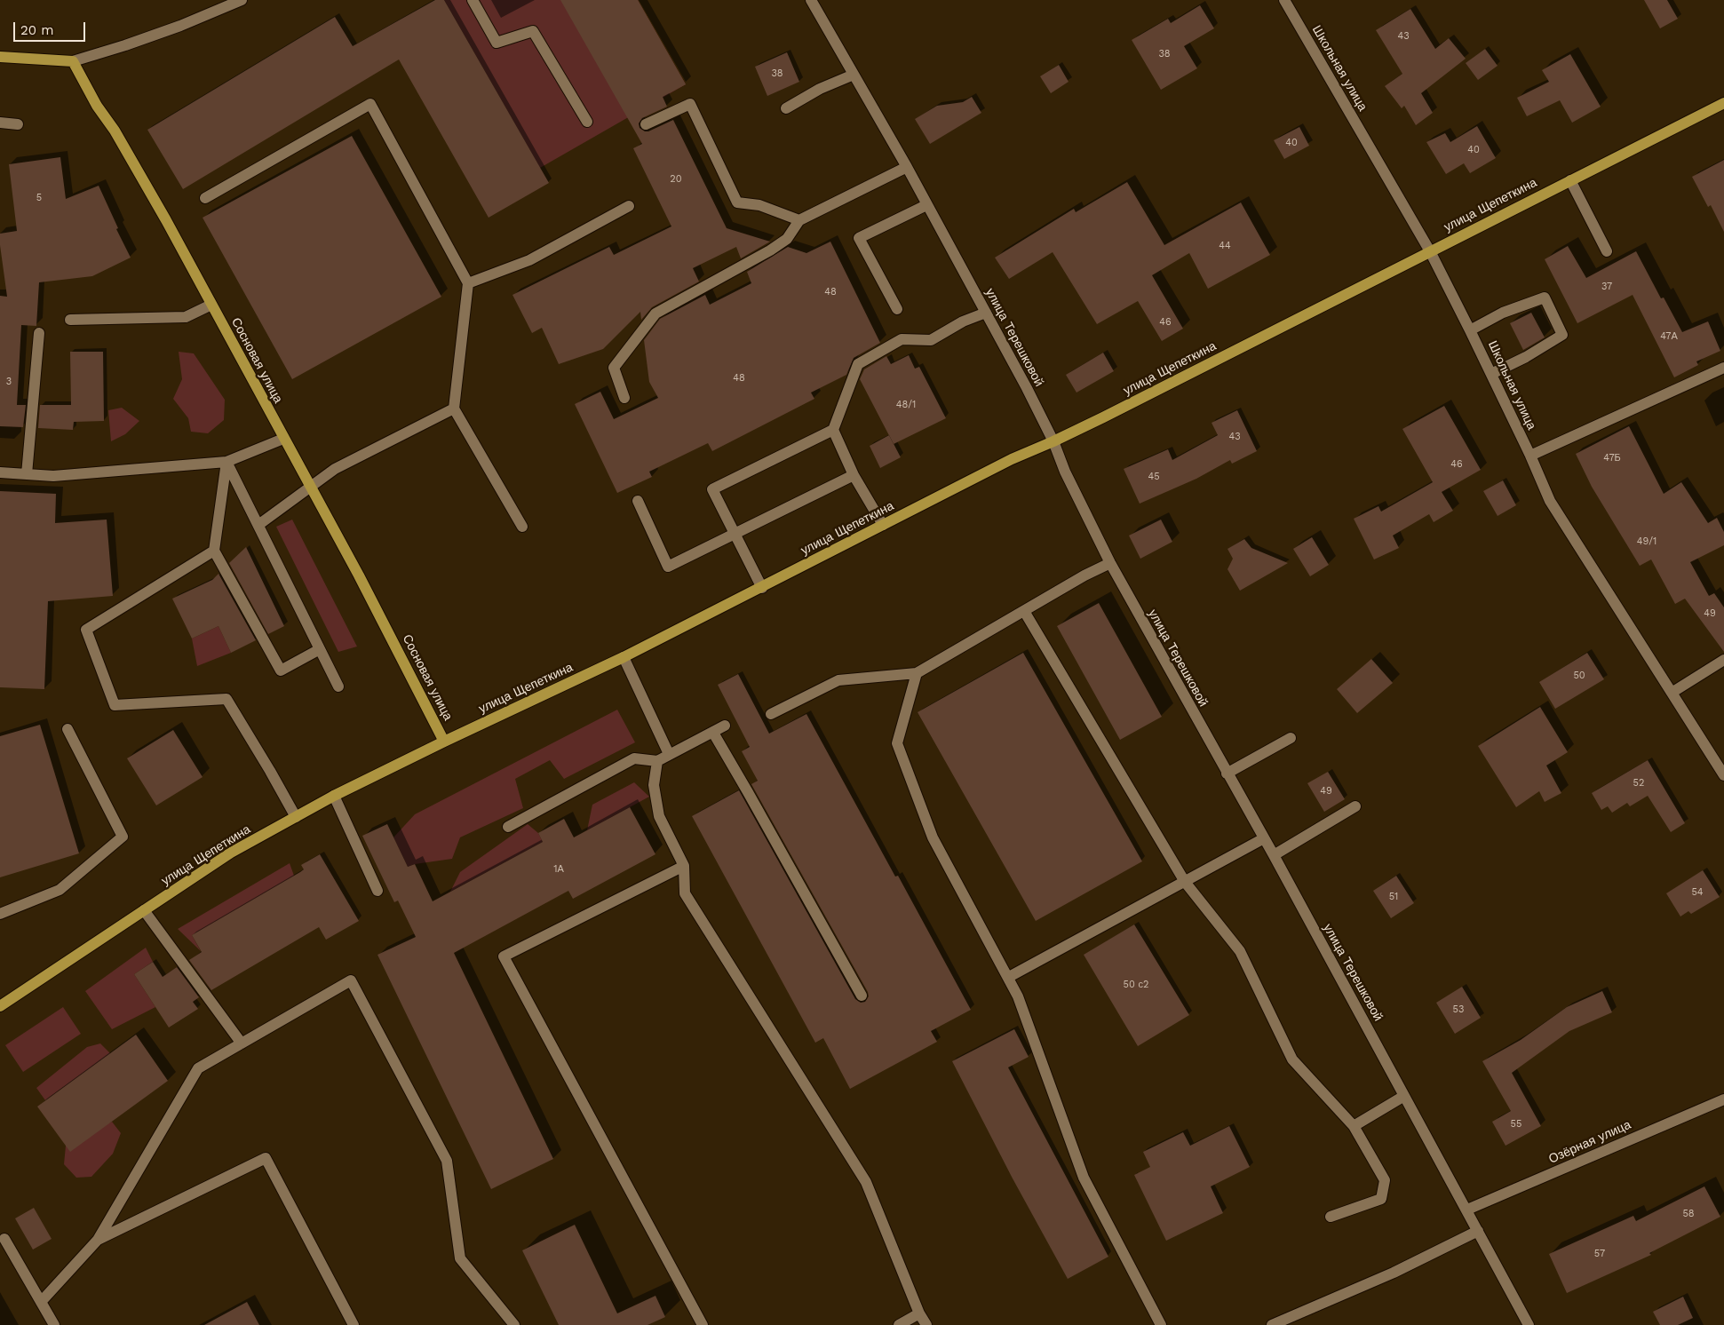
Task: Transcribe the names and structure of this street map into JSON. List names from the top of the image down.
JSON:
{
  "streets": {
    "main road": ["улица Щепеткина", "Сосновая улица"],
    "street": ["Школьная улица", "улица Терешковой", "Озёрная улица"]
  },
  "crossings": [
    ["Школьная улица", "улица Щепеткина"],
    ["улица Щепеткина", "улица Терешковой"],
    ["улица Щепеткина", "Сосновая улица"],
    ["улица Терешковой", "Озёрная улица"]
  ],
  "house_numbers": [
    "43",
    "38",
    "38",
    "40",
    "40",
    "20",
    "5",
    "44",
    "37",
    "48",
    "46",
    "47А",
    "48",
    "3",
    "48/1",
    "43",
    "47Б",
    "46",
    "45",
    "49/1",
    "49",
    "50",
    "52",
    "49",
    "1А",
    "54",
    "51",
    "50 с2",
    "53",
    "55",
    "58",
    "57"
  ],
  "scale_bar": "20 m"
}
